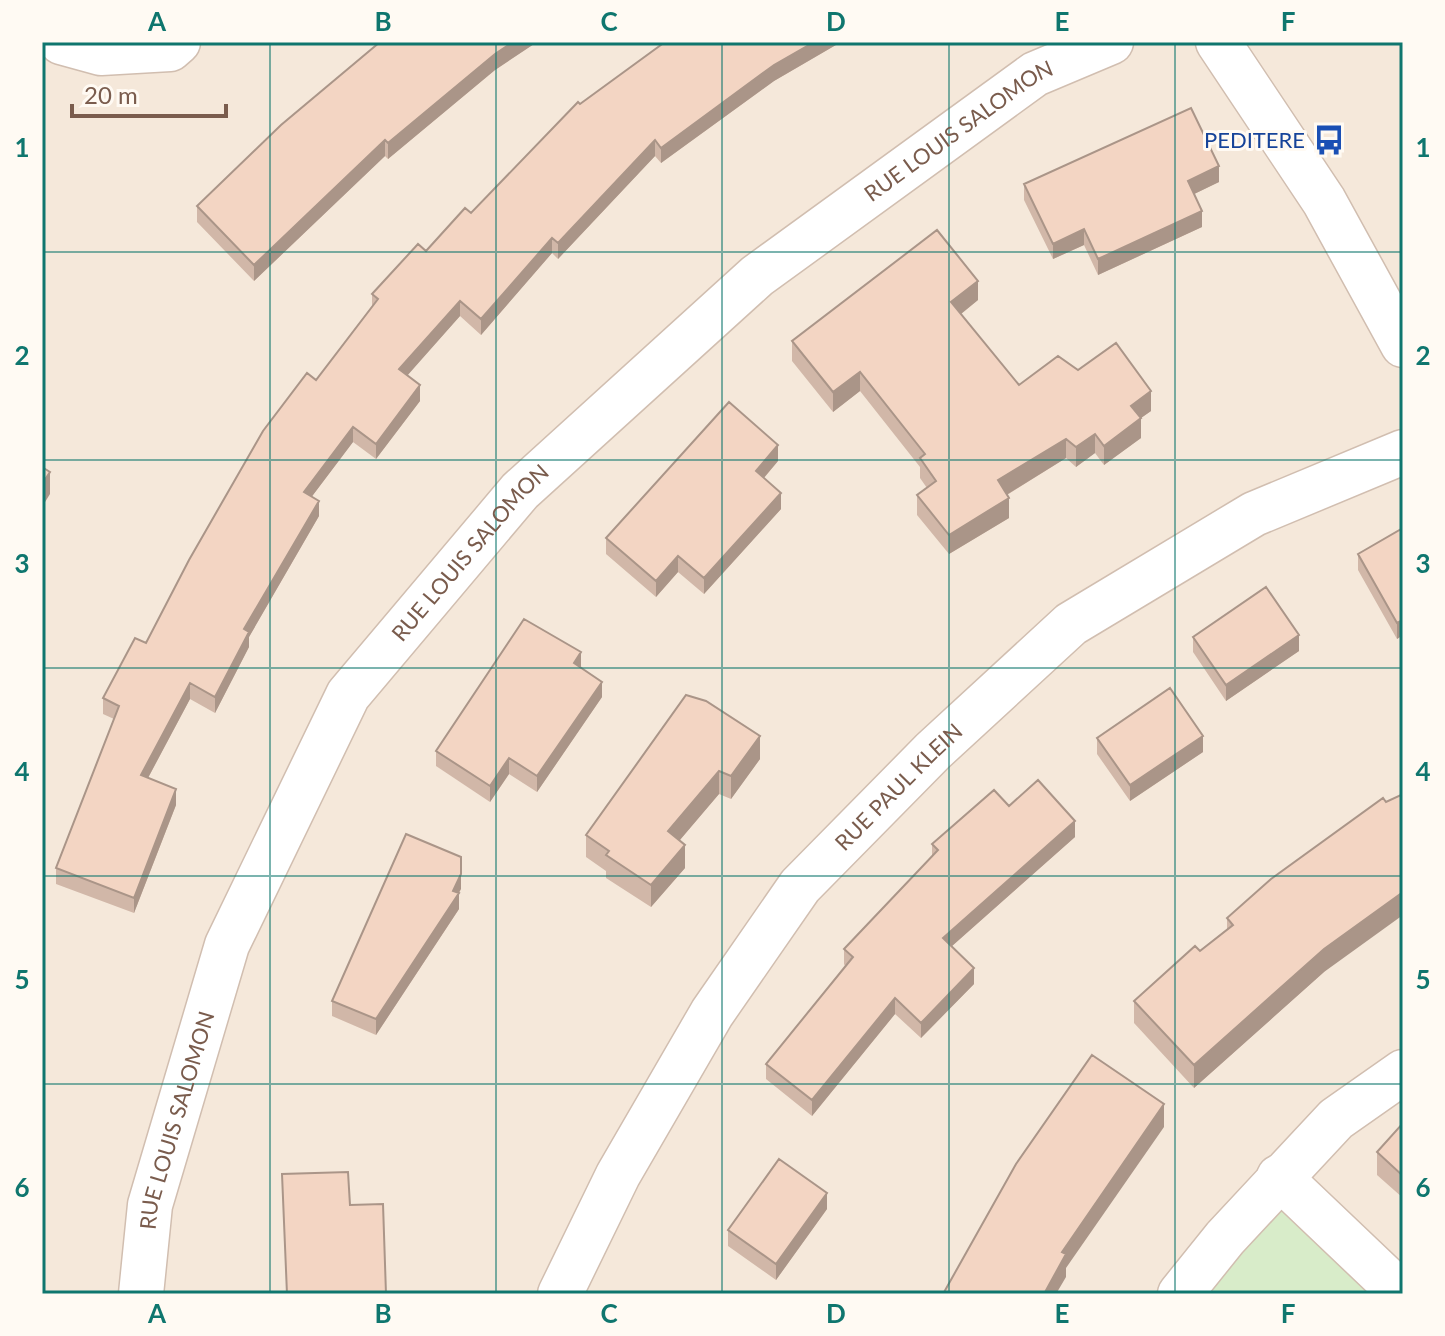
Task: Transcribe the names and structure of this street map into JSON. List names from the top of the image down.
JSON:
{
  "streets": {
    "street": ["RUE LOUIS SALOMON", "RUE PAUL KLEIN"]
  },
  "places": {
    "bus stop": ["PEDITERE"]
  },
  "scale_bar": "20 m",
  "grid": {
    "columns": [
      "A",
      "B",
      "C",
      "D",
      "E",
      "F"
    ],
    "rows": [
      "1",
      "2",
      "3",
      "4",
      "5",
      "6"
    ]
  }
}
